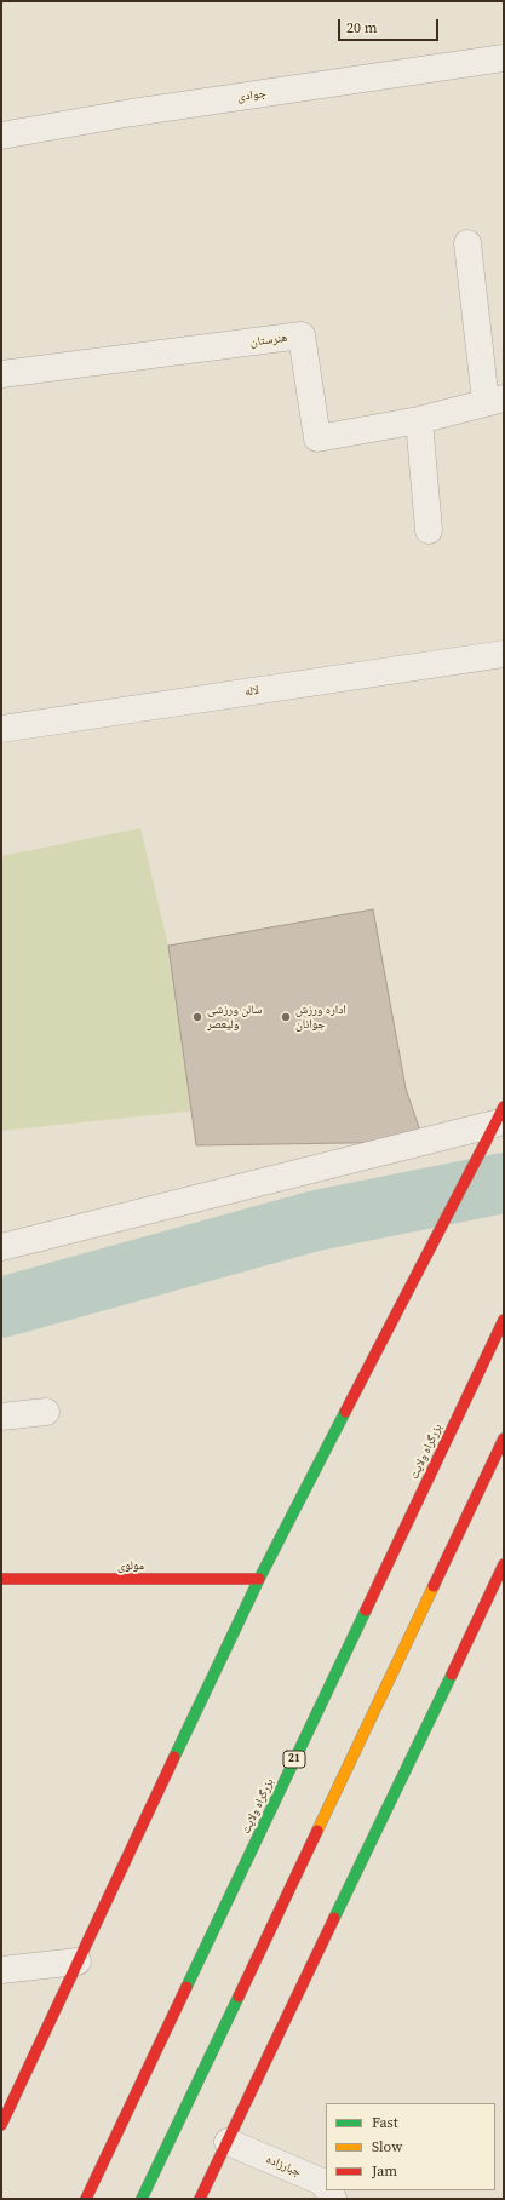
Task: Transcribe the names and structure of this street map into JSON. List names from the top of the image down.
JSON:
{
  "streets": {
    "main road": ["بزرگراه ولایت", "مولوی", "21"],
    "street": [
      "جوادی",
      "هنرستان",
      "لاله",
      "جبارزاده"
    ]
  },
  "places": ["سالن ورزشی ولیعصر", "اداره ورزش جوانان"],
  "legend": ["Fast", "Slow", "Jam"],
  "scale_bar": "20 m"
}
